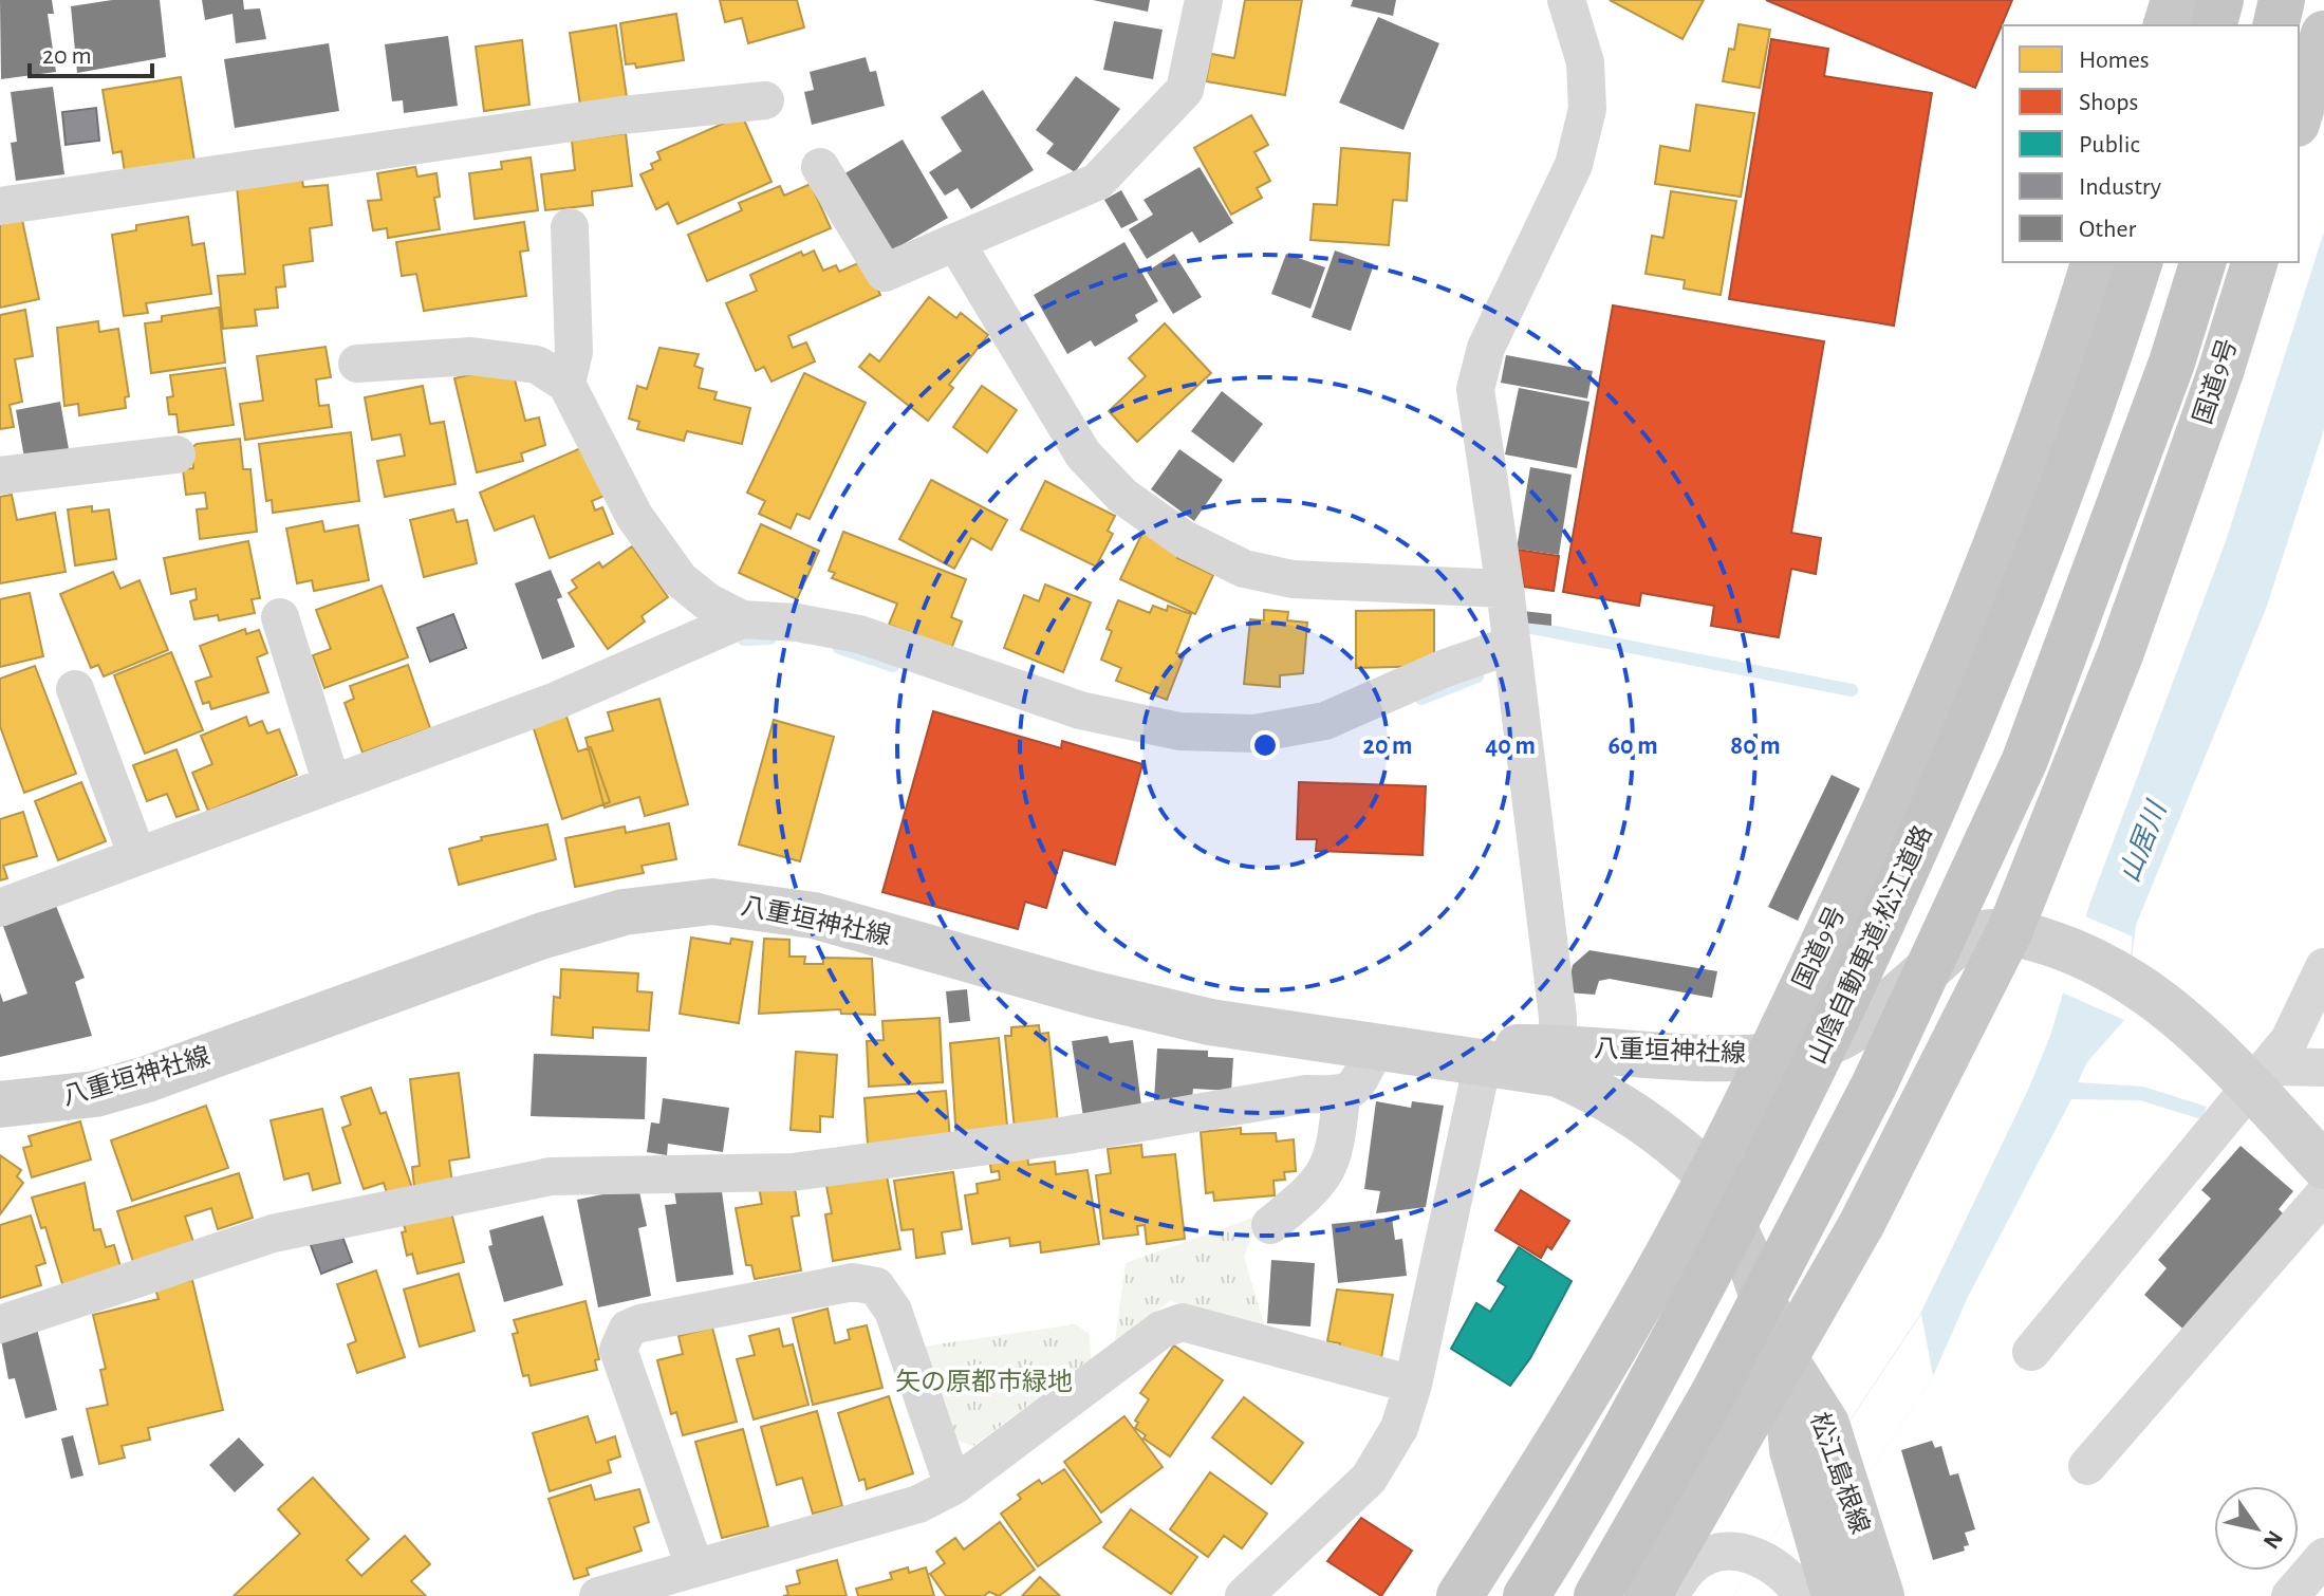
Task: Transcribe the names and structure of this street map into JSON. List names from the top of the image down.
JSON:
{
  "streets": {
    "highway": ["国道9号", "山陰自動車道;松江道路"],
    "main road": ["八重垣神社線", "松江島根線"]
  },
  "crossings": [
    ["国道9号", "八重垣神社線"],
    ["国道9号", "松江島根線"],
    ["八重垣神社線", "松江島根線"]
  ],
  "water": ["山居川"],
  "parks": ["矢の原都市緑地"],
  "legend": [
    "Homes",
    "Shops",
    "Public",
    "Industry",
    "Other"
  ],
  "scale_bar": "20 m",
  "north": "bottom right",
  "rings": [
    "20 m",
    "40 m",
    "60 m",
    "80 m"
  ]
}
